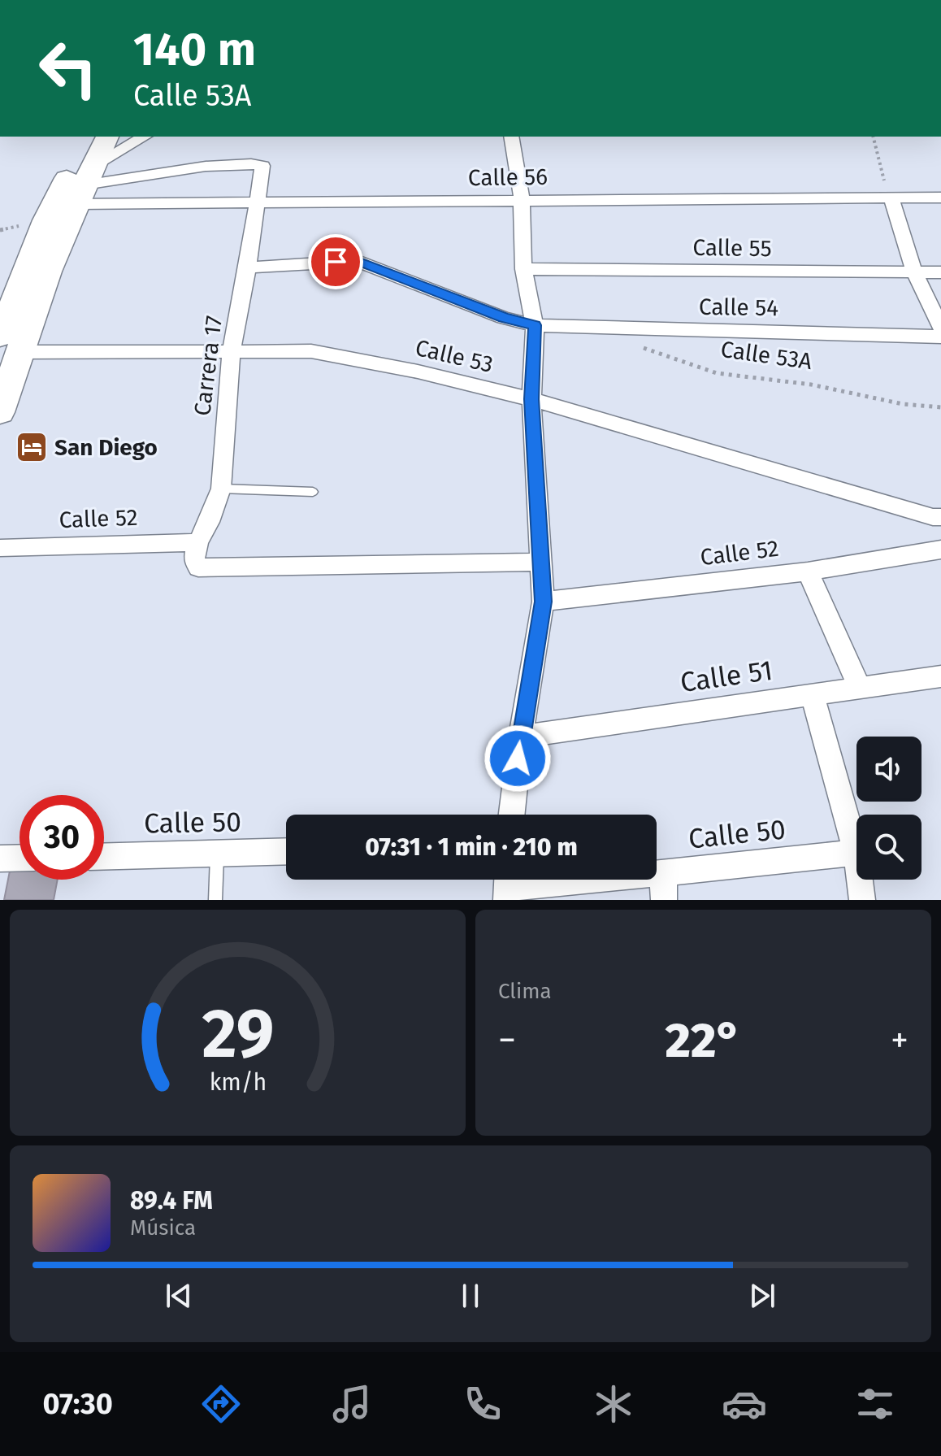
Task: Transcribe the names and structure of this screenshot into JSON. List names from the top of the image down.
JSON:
{
  "streets": {
    "street": [
      "Calle 56",
      "Calle 55",
      "Calle 54",
      "Calle 53",
      "Carrera 17",
      "Calle 52",
      "Calle 51",
      "Calle 50"
    ],
    "path": ["Calle 53A"]
  },
  "crossings": [
    ["Calle 56", "Carrera 17"],
    ["Calle 53", "Carrera 17"],
    ["Carrera 17", "Calle 52"]
  ],
  "places": {
    "hotel": ["San Diego"]
  },
  "page": {
    "turn": ["140 m", "Calle 53A"],
    "limit": "30",
    "trip": "07:31 · 1 min · 210 m",
    "tile": "Clima",
    "heat": ["−", "22°", "+"],
    "song": ["89.4 FM", "Música"],
    "tabs": "07:30",
    "gauge": ["29", "km/h"]
  }
}
